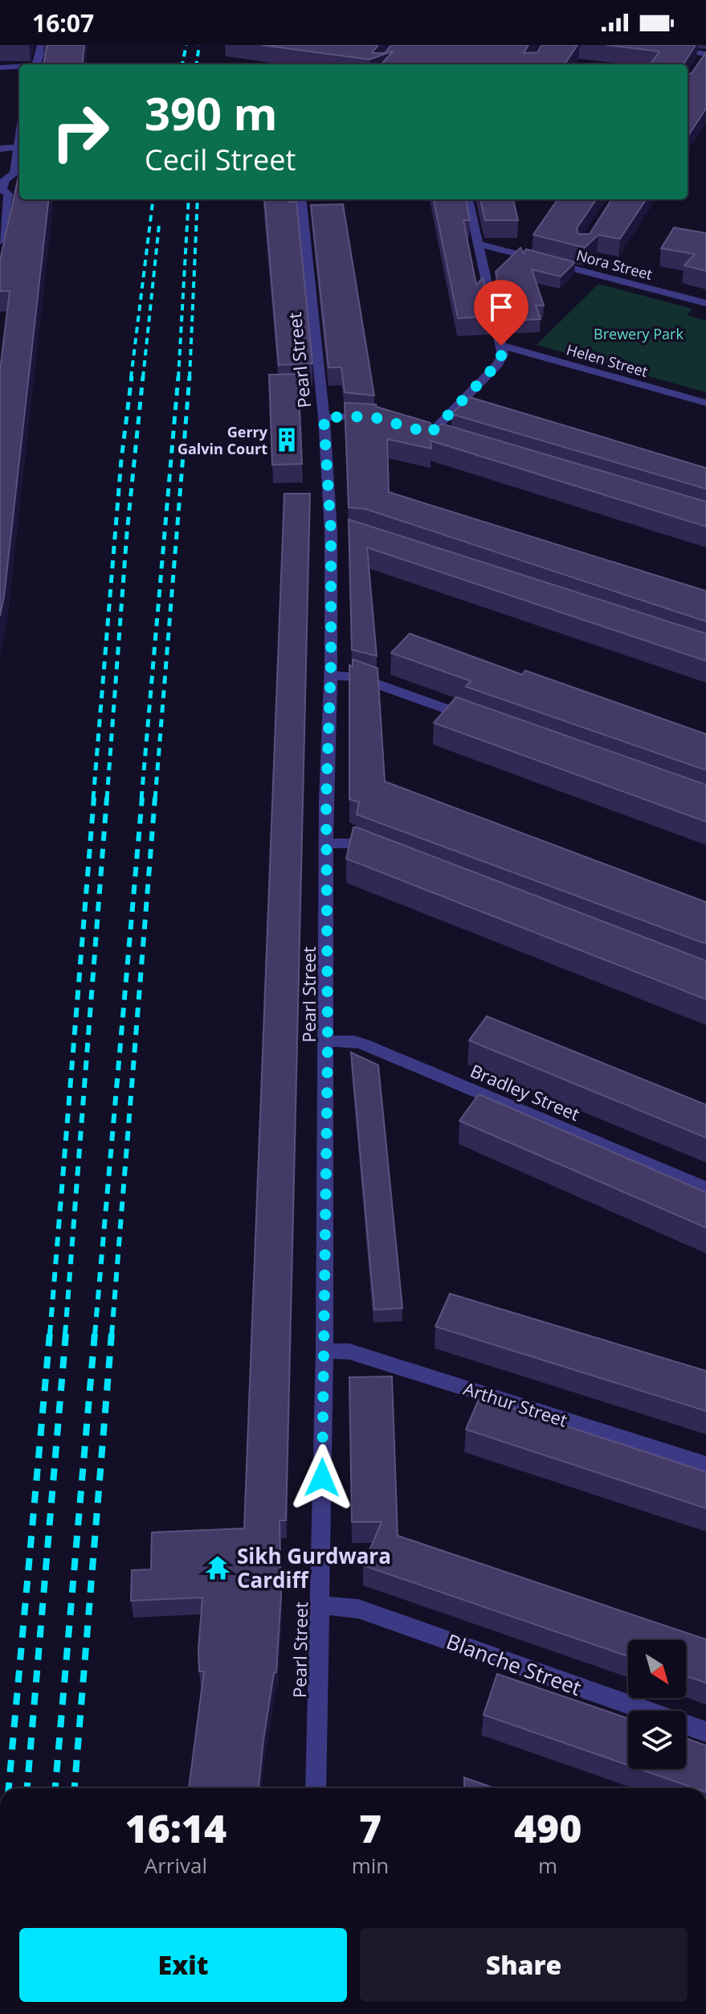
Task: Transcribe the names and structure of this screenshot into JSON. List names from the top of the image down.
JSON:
{
  "streets": {
    "street": [
      "Nora Street",
      "Pearl Street",
      "Helen Street",
      "Bradley Street",
      "Arthur Street",
      "Blanche Street"
    ]
  },
  "crossings": [
    ["Pearl Street", "Bradley Street"],
    ["Pearl Street", "Arthur Street"],
    ["Pearl Street", "Blanche Street"]
  ],
  "parks": ["Brewery Park"],
  "places": {
    "building": ["Gerry Galvin Court"],
    "temple": ["Sikh Gurdwara Cardiff"]
  },
  "north": "bottom right",
  "page": {
    "status": "16:07",
    "turn": ["390 m", "Cecil Street"],
    "eta": [
      "16:14",
      "Arrival",
      "7",
      "min",
      "490",
      "m"
    ],
    "buttons": ["Exit", "Share"]
  }
}
